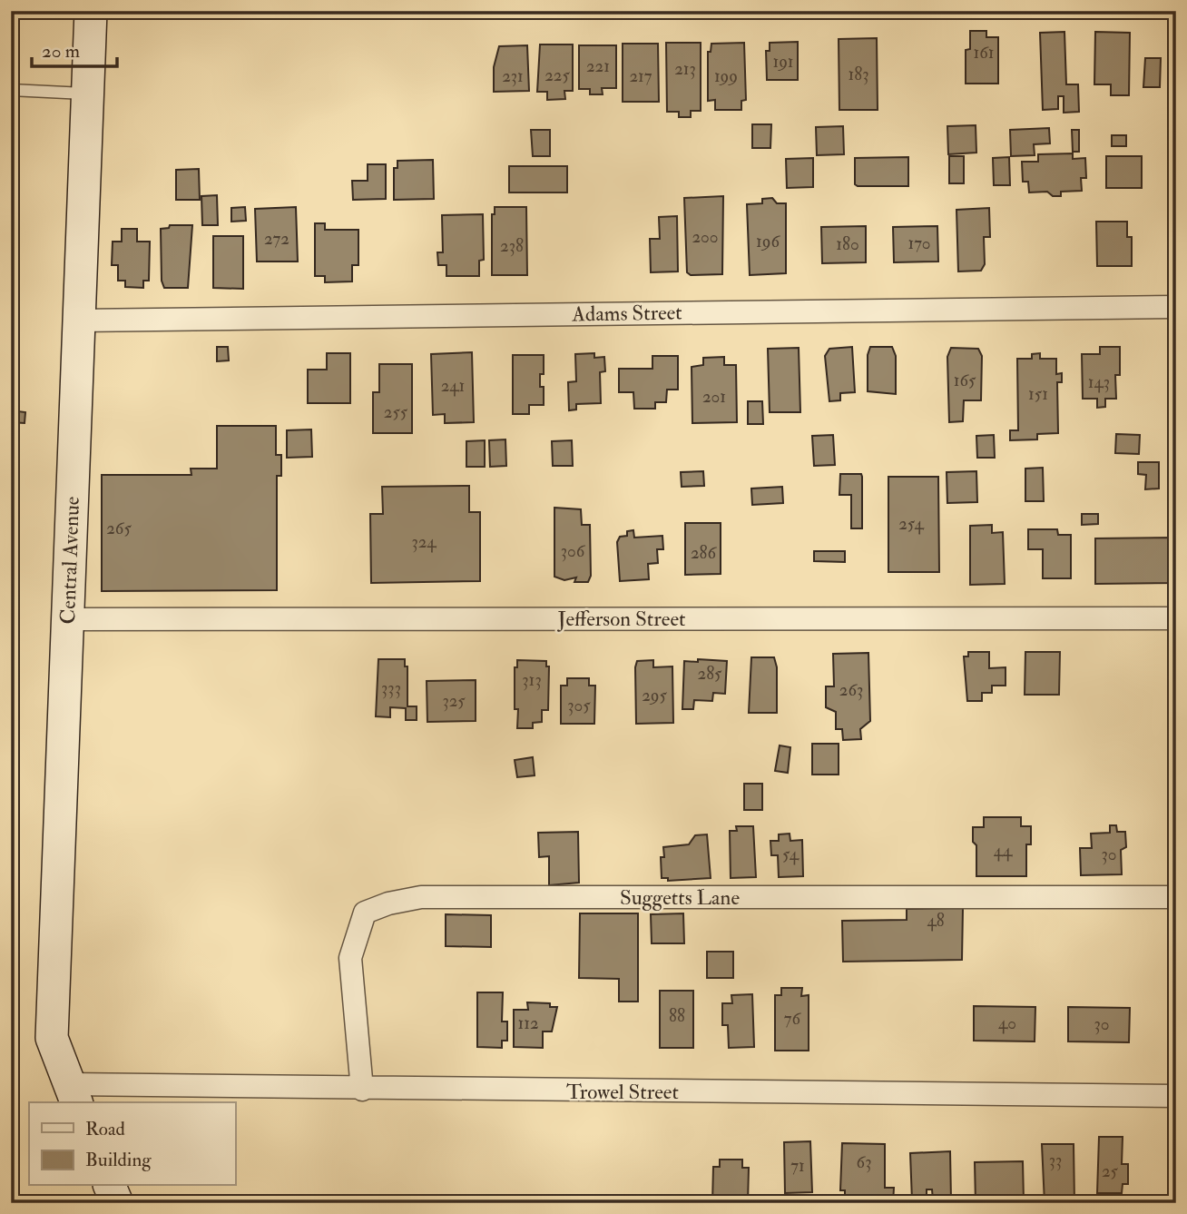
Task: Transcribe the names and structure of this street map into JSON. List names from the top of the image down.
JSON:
{
  "streets": {
    "street": [
      "Adams Street",
      "Central Avenue",
      "Jefferson Street",
      "Suggetts Lane",
      "Trowel Street"
    ]
  },
  "crossings": [
    ["Adams Street", "Central Avenue"],
    ["Central Avenue", "Jefferson Street"],
    ["Central Avenue", "Trowel Street"],
    ["Suggetts Lane", "Trowel Street"]
  ],
  "house_numbers": [
    "161",
    "191",
    "221",
    "213",
    "183",
    "225",
    "231",
    "217",
    "199",
    "200",
    "272",
    "196",
    "170",
    "180",
    "238",
    "165",
    "143",
    "241",
    "151",
    "201",
    "255",
    "254",
    "265",
    "324",
    "306",
    "286",
    "285",
    "313",
    "333",
    "263",
    "295",
    "325",
    "305",
    "44",
    "54",
    "30",
    "48",
    "88",
    "76",
    "112",
    "40",
    "30",
    "33",
    "63",
    "71",
    "25"
  ],
  "legend": ["Road", "Building"],
  "scale_bar": "20 m"
}
